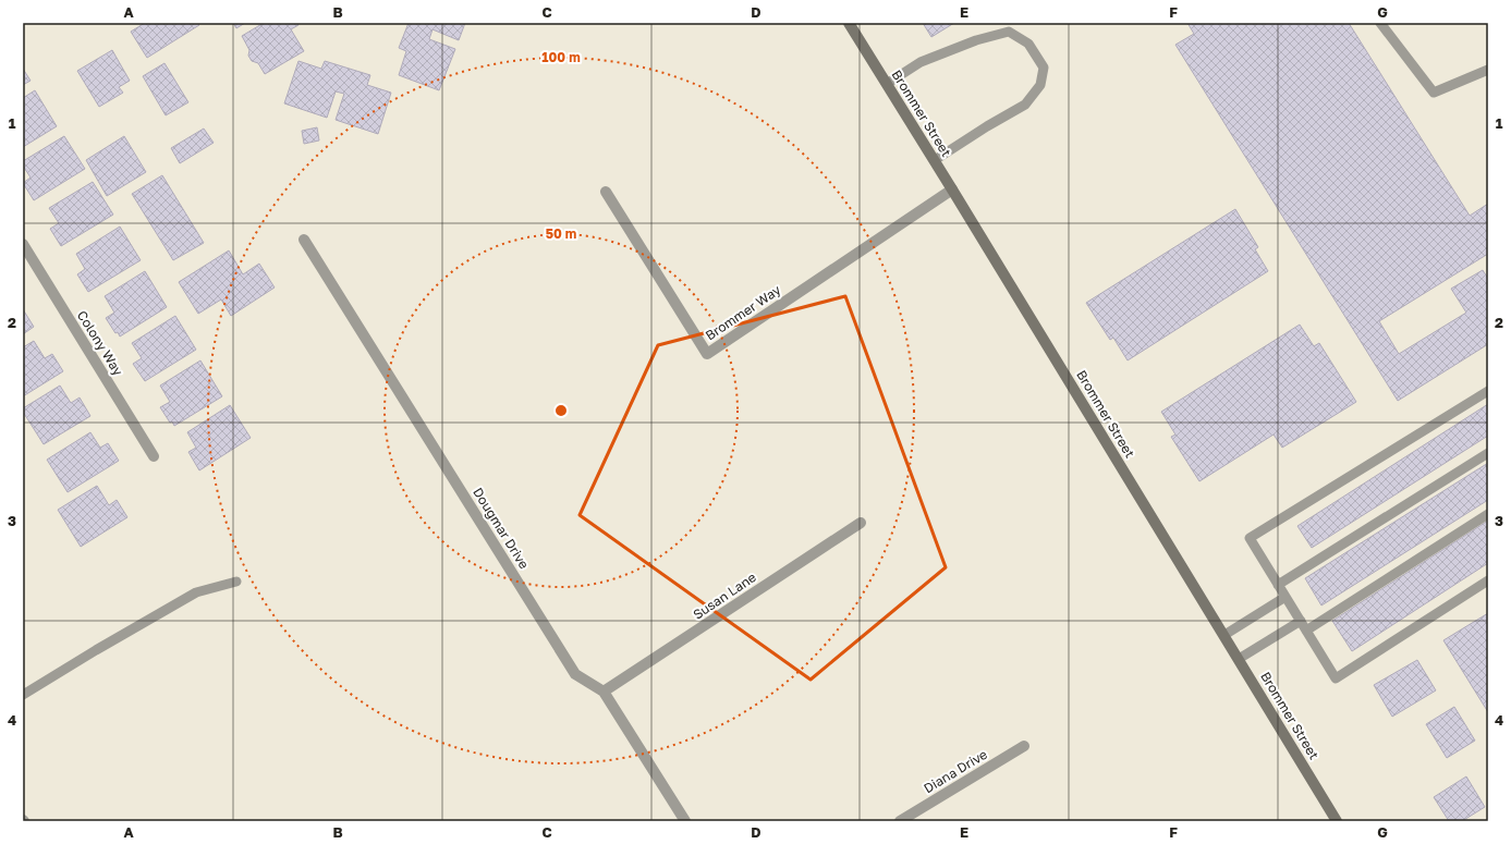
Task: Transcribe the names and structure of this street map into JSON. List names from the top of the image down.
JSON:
{
  "streets": {
    "main road": ["Brommer Street"],
    "street": [
      "Brommer Way",
      "Colony Way",
      "Dougmar Drive",
      "Susan Lane",
      "Diana Drive"
    ]
  },
  "crossings": [
    ["Brommer Street", "Brommer Way"],
    ["Dougmar Drive", "Susan Lane"]
  ],
  "grid": {
    "columns": [
      "A",
      "B",
      "C",
      "D",
      "E",
      "F",
      "G"
    ],
    "rows": [
      "1",
      "2",
      "3",
      "4"
    ]
  },
  "rings": ["100 m", "50 m"]
}
